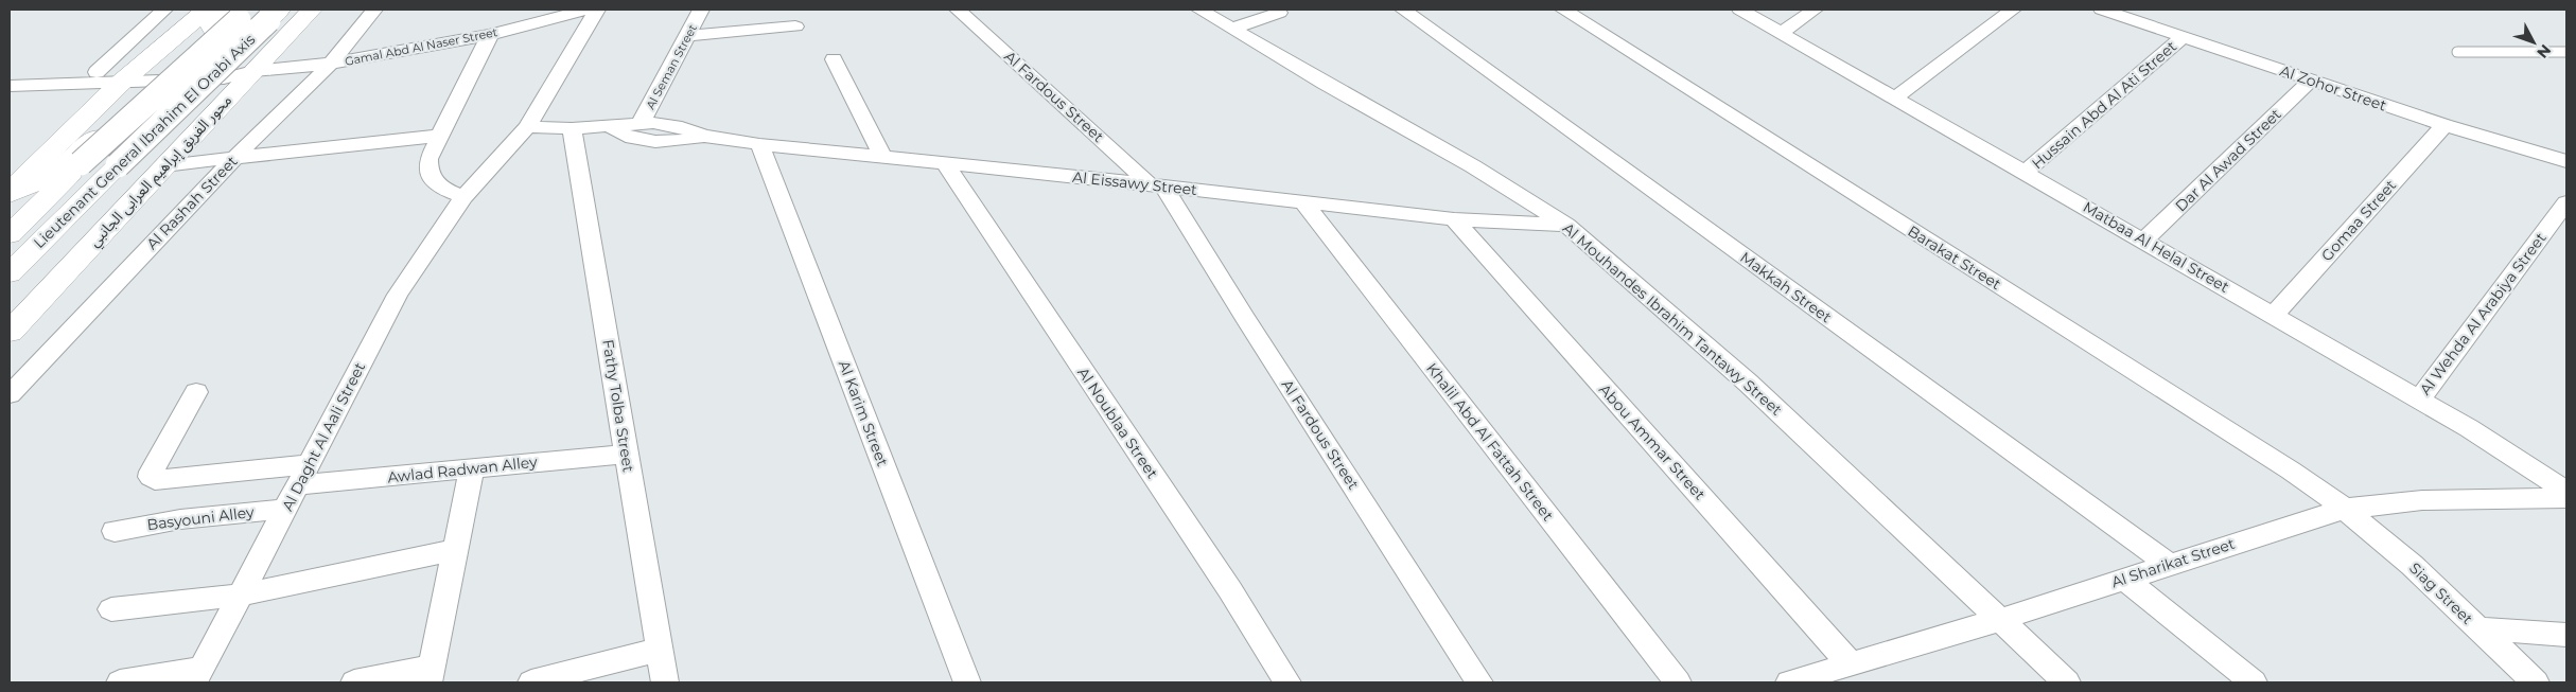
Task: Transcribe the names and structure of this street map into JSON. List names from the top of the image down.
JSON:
{
  "streets": {
    "street": [
      "Gamal Abd Al Naser Street",
      "Al Seman Street",
      "Al Zohor Street",
      "Al Fardous Street",
      "Hussain Abd Al Ati Street",
      "Lieutenant General Ibrahim El Orabi Axis",
      "Dar Al Awad Street",
      "محور الفريق إبراهيم العرابى الجانبي",
      "Al Eissawy Street",
      "Al Rashah Street",
      "Gomaa Street",
      "Matbaa Al Helal Street",
      "Barakat Street",
      "Makkah Street",
      "Al Wehda Al Arabiya Street",
      "Al Mouhandes Ibrahim Tantawy Street",
      "Fathy Tolba Street",
      "Al Karim Street",
      "Al Noublaa Street",
      "Al Daght Al Aali Street",
      "Khalil Abd Al Fattah Street",
      "Abou Ammar Street",
      "Awlad Radwan Alley",
      "Basyouni Alley",
      "Al Sharikat Street",
      "Siag Street"
    ]
  },
  "crossings": [
    ["Gamal Abd Al Naser Street", "محور الفريق إبراهيم العرابى الجانبي"],
    ["Gamal Abd Al Naser Street", "Al Rashah Street"],
    ["Al Seman Street", "Al Eissawy Street"],
    ["Al Zohor Street", "Hussain Abd Al Ati Street"],
    ["Al Zohor Street", "Dar Al Awad Street"],
    ["Al Zohor Street", "Gomaa Street"],
    ["Al Fardous Street", "Al Eissawy Street"],
    ["Hussain Abd Al Ati Street", "Matbaa Al Helal Street"],
    ["Dar Al Awad Street", "Matbaa Al Helal Street"],
    ["Al Eissawy Street", "Al Mouhandes Ibrahim Tantawy Street"],
    ["Al Eissawy Street", "Fathy Tolba Street"],
    ["Al Eissawy Street", "Al Karim Street"],
    ["Al Eissawy Street", "Al Noublaa Street"],
    ["Al Eissawy Street", "Al Daght Al Aali Street"],
    ["Al Eissawy Street", "Khalil Abd Al Fattah Street"],
    ["Al Eissawy Street", "Abou Ammar Street"],
    ["Gomaa Street", "Matbaa Al Helal Street"],
    ["Matbaa Al Helal Street", "Al Wehda Al Arabiya Street"],
    ["Barakat Street", "Al Sharikat Street"],
    ["Barakat Street", "Siag Street"],
    ["Makkah Street", "Al Sharikat Street"],
    ["Al Mouhandes Ibrahim Tantawy Street", "Al Sharikat Street"],
    ["Fathy Tolba Street", "Awlad Radwan Alley"],
    ["Al Daght Al Aali Street", "Awlad Radwan Alley"],
    ["Al Daght Al Aali Street", "Basyouni Alley"],
    ["Abou Ammar Street", "Al Sharikat Street"],
    ["Al Sharikat Street", "Siag Street"]
  ],
  "north": "bottom right"
}
